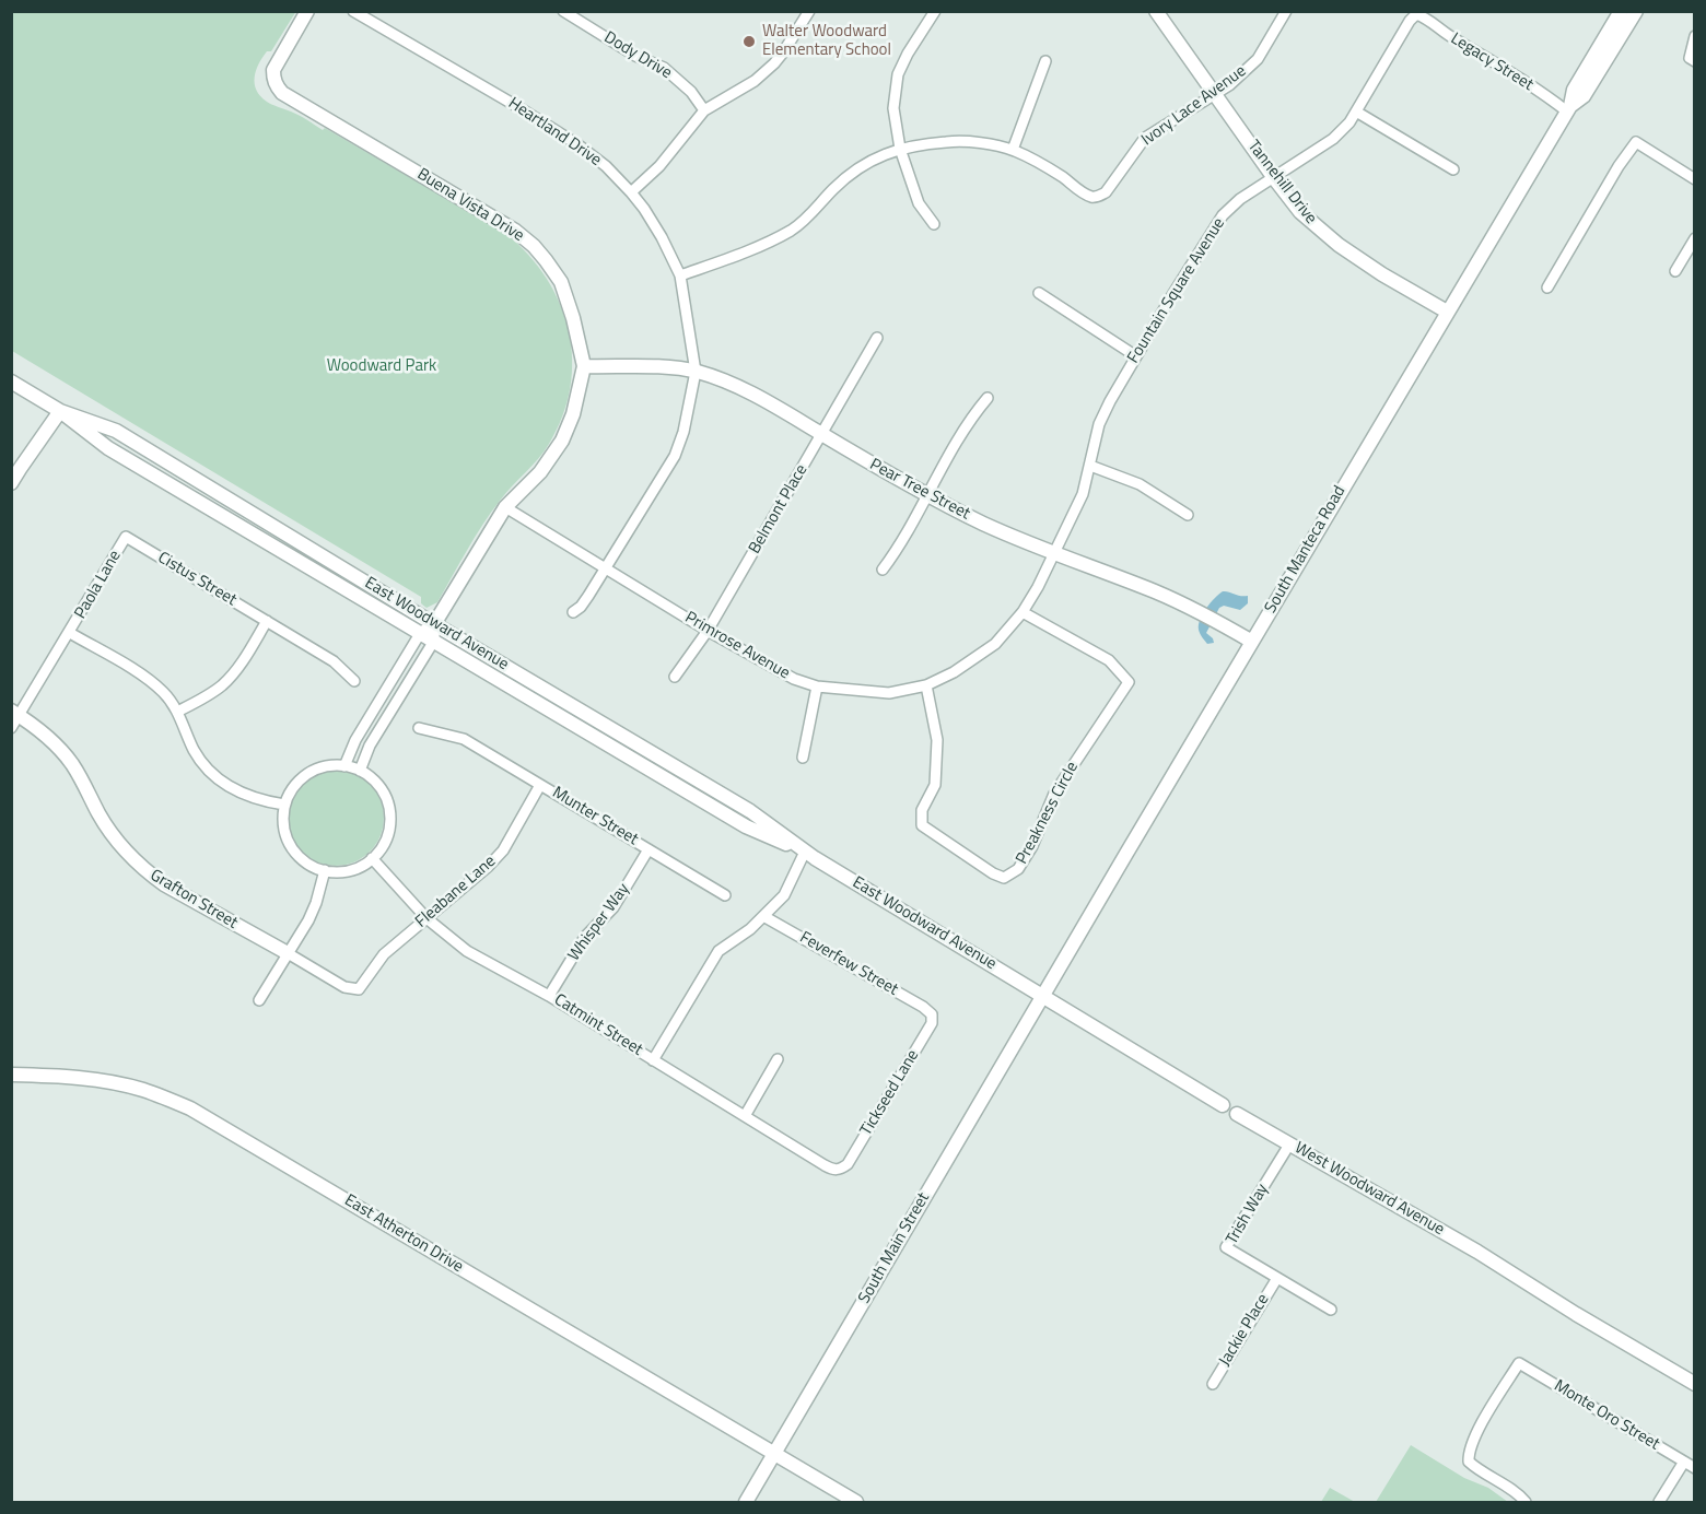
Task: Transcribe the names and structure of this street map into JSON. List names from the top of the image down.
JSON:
{
  "streets": {
    "street": [
      "Dody Drive",
      "Legacy Street",
      "Ivory Lace Avenue",
      "Heartland Drive",
      "Tannehill Drive",
      "Buena Vista Drive",
      "Fountain Square Avenue",
      "Pear Tree Street",
      "Belmont Place",
      "South Manteca Road",
      "Cistus Street",
      "Paola Lane",
      "East Woodward Avenue",
      "Primrose Avenue",
      "Preakness Circle",
      "Munter Street",
      "Fleabane Lane",
      "Grafton Street",
      "Whisper Way",
      "Feverfew Street",
      "Catmint Street",
      "Tickseed Lane",
      "West Woodward Avenue",
      "Trish Way",
      "East Atherton Drive",
      "South Main Street",
      "Jackie Place",
      "Monte Oro Street"
    ]
  },
  "crossings": [
    ["Legacy Street", "Fountain Square Avenue"],
    ["Legacy Street", "South Manteca Road"],
    ["Ivory Lace Avenue", "Tannehill Drive"],
    ["Heartland Drive", "Pear Tree Street"],
    ["Heartland Drive", "Primrose Avenue"],
    ["Tannehill Drive", "Fountain Square Avenue"],
    ["Tannehill Drive", "South Manteca Road"],
    ["Buena Vista Drive", "Pear Tree Street"],
    ["Buena Vista Drive", "East Woodward Avenue"],
    ["Buena Vista Drive", "Primrose Avenue"],
    ["Buena Vista Drive", "Catmint Street"],
    ["Fountain Square Avenue", "Pear Tree Street"],
    ["Fountain Square Avenue", "Primrose Avenue"],
    ["Pear Tree Street", "Belmont Place"],
    ["Pear Tree Street", "South Manteca Road"],
    ["Pear Tree Street", "Primrose Avenue"],
    ["Belmont Place", "Primrose Avenue"],
    ["South Manteca Road", "East Woodward Avenue"],
    ["South Manteca Road", "West Woodward Avenue"],
    ["South Manteca Road", "South Main Street"],
    ["Cistus Street", "Paola Lane"],
    ["Paola Lane", "Grafton Street"],
    ["East Woodward Avenue", "West Woodward Avenue"],
    ["East Woodward Avenue", "South Main Street"],
    ["Primrose Avenue", "Preakness Circle"],
    ["Munter Street", "Fleabane Lane"],
    ["Munter Street", "Whisper Way"],
    ["Fleabane Lane", "Grafton Street"],
    ["Fleabane Lane", "Catmint Street"],
    ["Whisper Way", "Catmint Street"],
    ["Feverfew Street", "Tickseed Lane"],
    ["Catmint Street", "Tickseed Lane"],
    ["West Woodward Avenue", "Trish Way"],
    ["West Woodward Avenue", "South Main Street"],
    ["Trish Way", "Jackie Place"],
    ["East Atherton Drive", "South Main Street"]
  ],
  "parks": ["Woodward Park"],
  "places": ["Walter Woodward Elementary School"]
}
